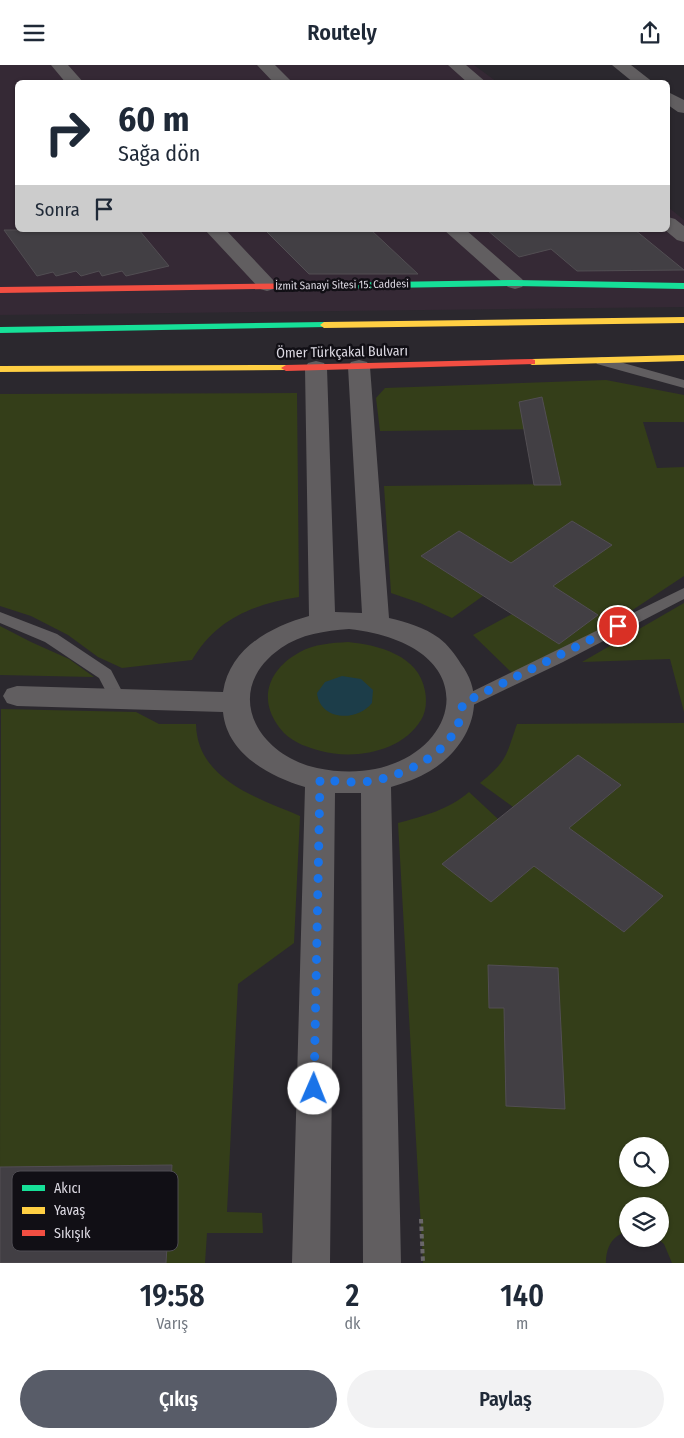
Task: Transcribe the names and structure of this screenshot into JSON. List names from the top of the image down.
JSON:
{
  "streets": {
    "main road": ["İzmit Sanayi Sitesi 15. Caddesi", "Ömer Türkçakal Bulvarı"]
  },
  "legend": ["Akıcı", "Yavaş", "Sıkışık"],
  "page": {
    "header": "Routely",
    "turn": ["60 m", "Sağa dön"],
    "then": "Sonra",
    "eta": [
      "19:58",
      "Varış",
      "2",
      "dk",
      "140",
      "m"
    ],
    "buttons": ["Çıkış", "Paylaş"]
  }
}
